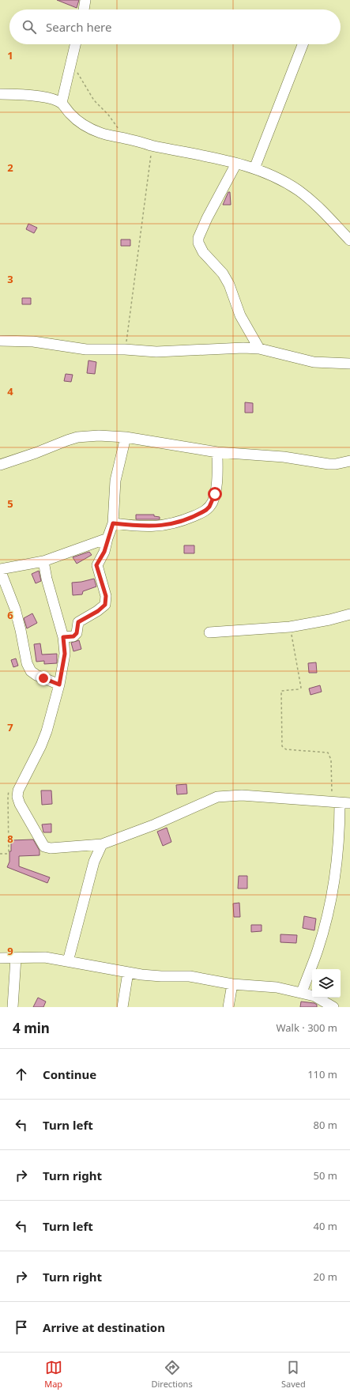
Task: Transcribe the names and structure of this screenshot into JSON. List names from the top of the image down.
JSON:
{
  "page": {
    "search": "Search here",
    "heading": ["4 min", "Walk · 300 m"],
    "list": [
      ["Continue", "110 m"],
      ["Turn left", "80 m"],
      ["Turn right", "50 m"],
      ["Turn left", "40 m"],
      ["Turn right", "20 m"],
      "Arrive at destination"
    ],
    "nav": ["Map", "Directions", "Saved"]
  },
  "grid": {
    "rows": [
      "1",
      "2",
      "3",
      "4",
      "5",
      "6",
      "7",
      "8",
      "9"
    ]
  }
}
